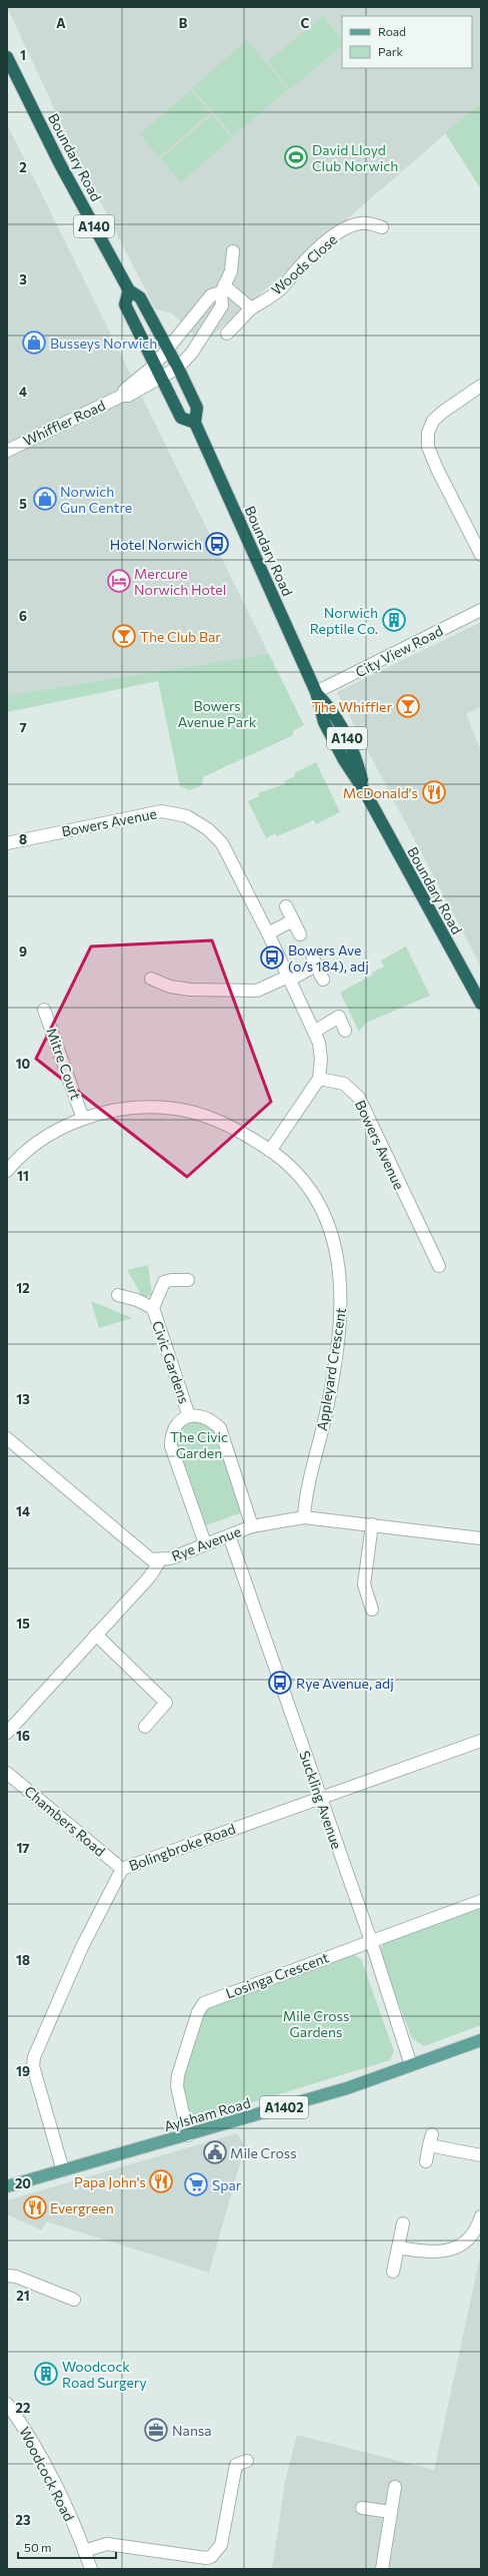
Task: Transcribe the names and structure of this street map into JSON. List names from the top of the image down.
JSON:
{
  "streets": {
    "highway": ["Boundary Road", "A140"],
    "main road": ["A1402", "Aylsham Road"],
    "street": [
      "Woods Close",
      "Whiffler Road",
      "City View Road",
      "Bowers Avenue",
      "Mitre Court",
      "Civic Gardens",
      "Appleyard Crescent",
      "Rye Avenue",
      "Suckling Avenue",
      "Chambers Road",
      "Bolingbroke Road",
      "Losinga Crescent",
      "Woodcock Road"
    ]
  },
  "crossings": [
    ["Boundary Road", "Whiffler Road"],
    ["Boundary Road", "City View Road"],
    ["Mitre Court", "Appleyard Crescent"],
    ["Civic Gardens", "Rye Avenue"],
    ["Appleyard Crescent", "Rye Avenue"],
    ["Rye Avenue", "Suckling Avenue"],
    ["Suckling Avenue", "Bolingbroke Road"],
    ["Suckling Avenue", "Losinga Crescent"],
    ["Suckling Avenue", "Aylsham Road"],
    ["Chambers Road", "Bolingbroke Road"],
    ["Bolingbroke Road", "Aylsham Road"],
    ["Losinga Crescent", "Aylsham Road"]
  ],
  "parks": ["Bowers Avenue Park", "The Civic Garden", "Mile Cross Gardens"],
  "places": {
    "sports": ["David Lloyd Club Norwich"],
    "shop": ["Busseys Norwich", "Norwich Gun Centre"],
    "bus stop": ["Hotel Norwich", "Bowers Ave (o/s 184), adj", "Rye Avenue, adj"],
    "hotel": ["Mercure Norwich Hotel"],
    "building": ["Norwich Reptile Co.", "Woodcock Road Surgery"],
    "bar": ["The Club Bar", "The Whiffler"],
    "restaurant": ["McDonald's", "Papa John's", "Evergreen"],
    "public building": ["Mile Cross"],
    "supermarket": ["Spar"],
    "office": ["Nansa"]
  },
  "legend": ["Road", "Park"],
  "scale_bar": "50 m",
  "grid": {
    "columns": ["A", "B", "C"],
    "rows": [
      "1",
      "2",
      "3",
      "4",
      "5",
      "6",
      "7",
      "8",
      "9",
      "10",
      "11",
      "12",
      "13",
      "14",
      "15",
      "16",
      "17",
      "18",
      "19",
      "20",
      "21",
      "22",
      "23"
    ]
  }
}
